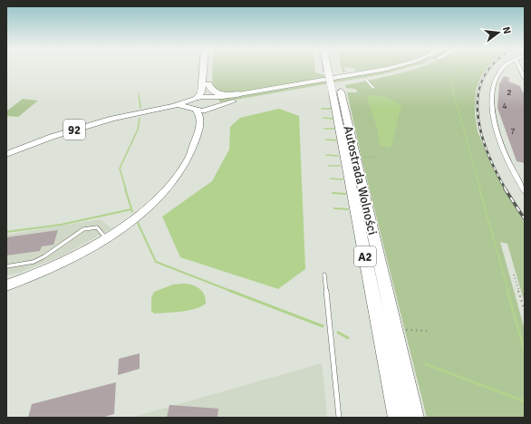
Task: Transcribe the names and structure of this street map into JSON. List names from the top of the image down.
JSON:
{
  "streets": {
    "highway": ["Autostrada Wolności", "A2"],
    "main road": ["92"]
  },
  "house_numbers": ["2", "4", "7"],
  "north": "right"
}
